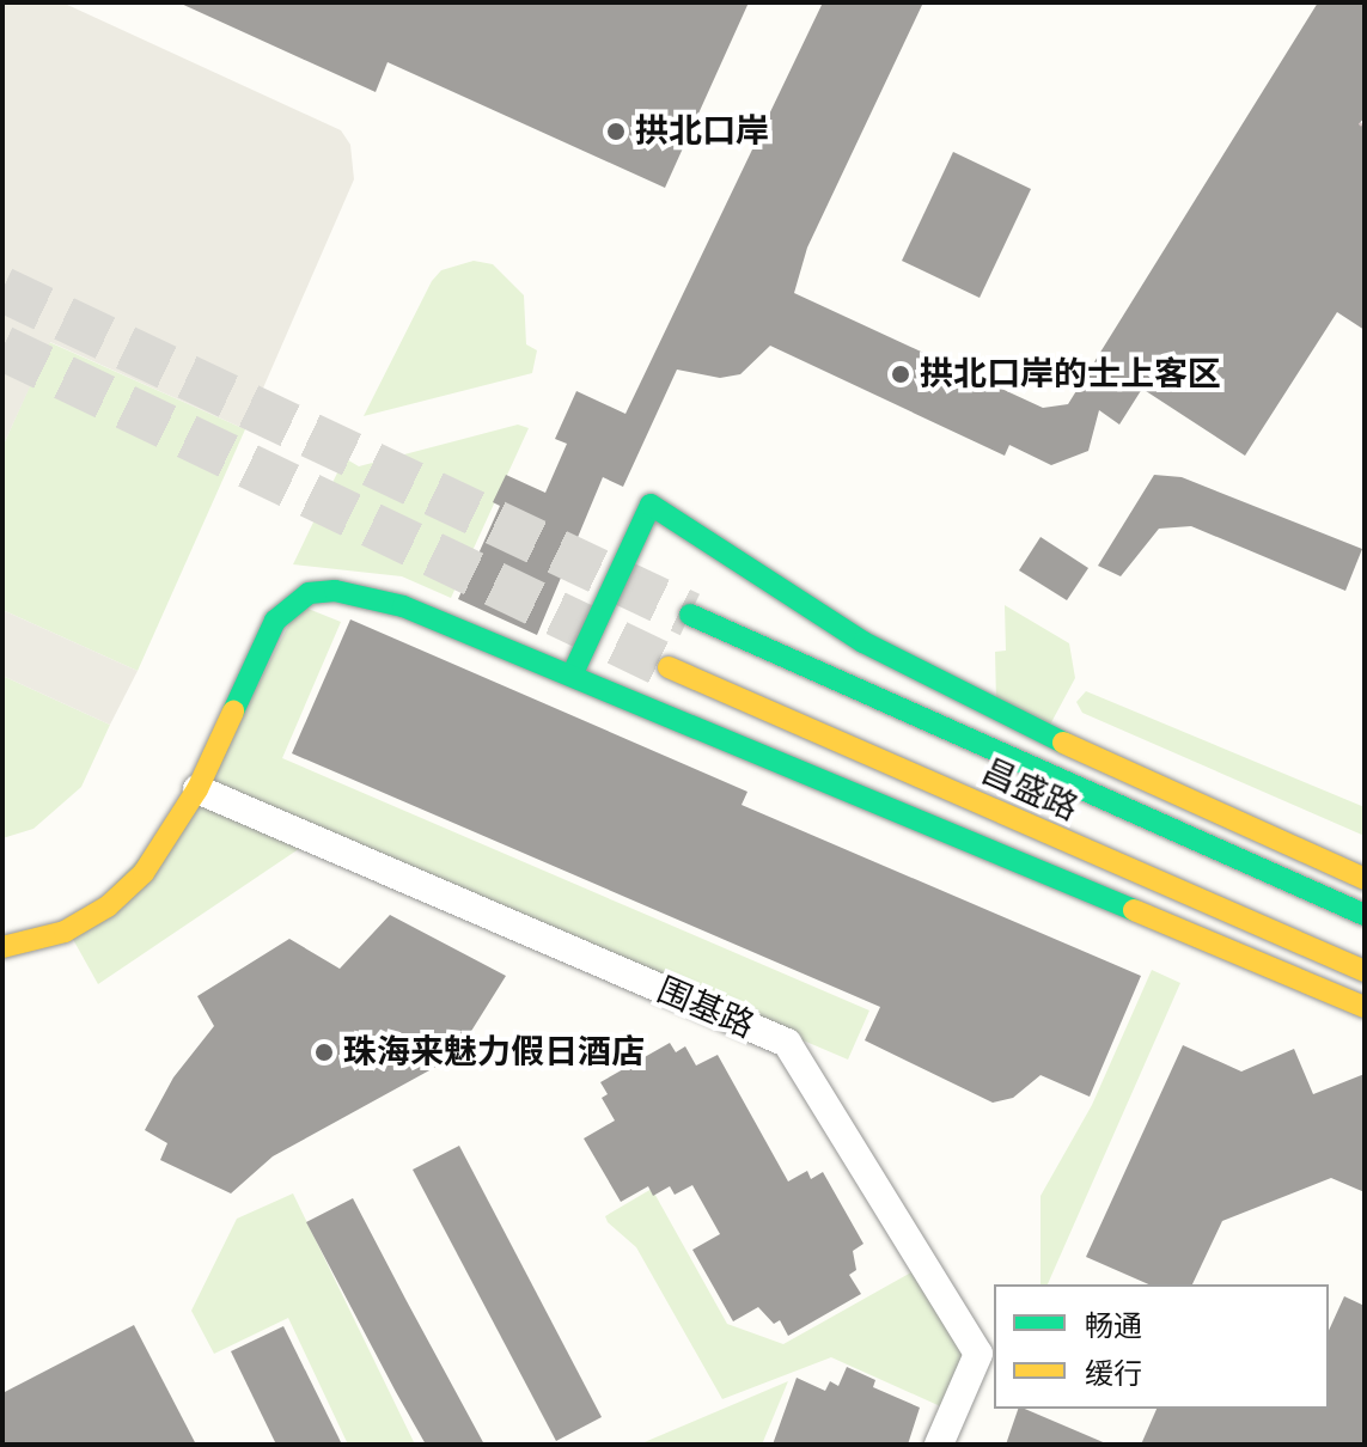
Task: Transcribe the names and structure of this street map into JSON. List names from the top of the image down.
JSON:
{
  "streets": {
    "street": ["昌盛路", "围基路"]
  },
  "places": ["拱北口岸", "拱北口岸的士上客区", "珠海来魅力假日酒店"],
  "legend": ["畅通", "缓行"]
}
